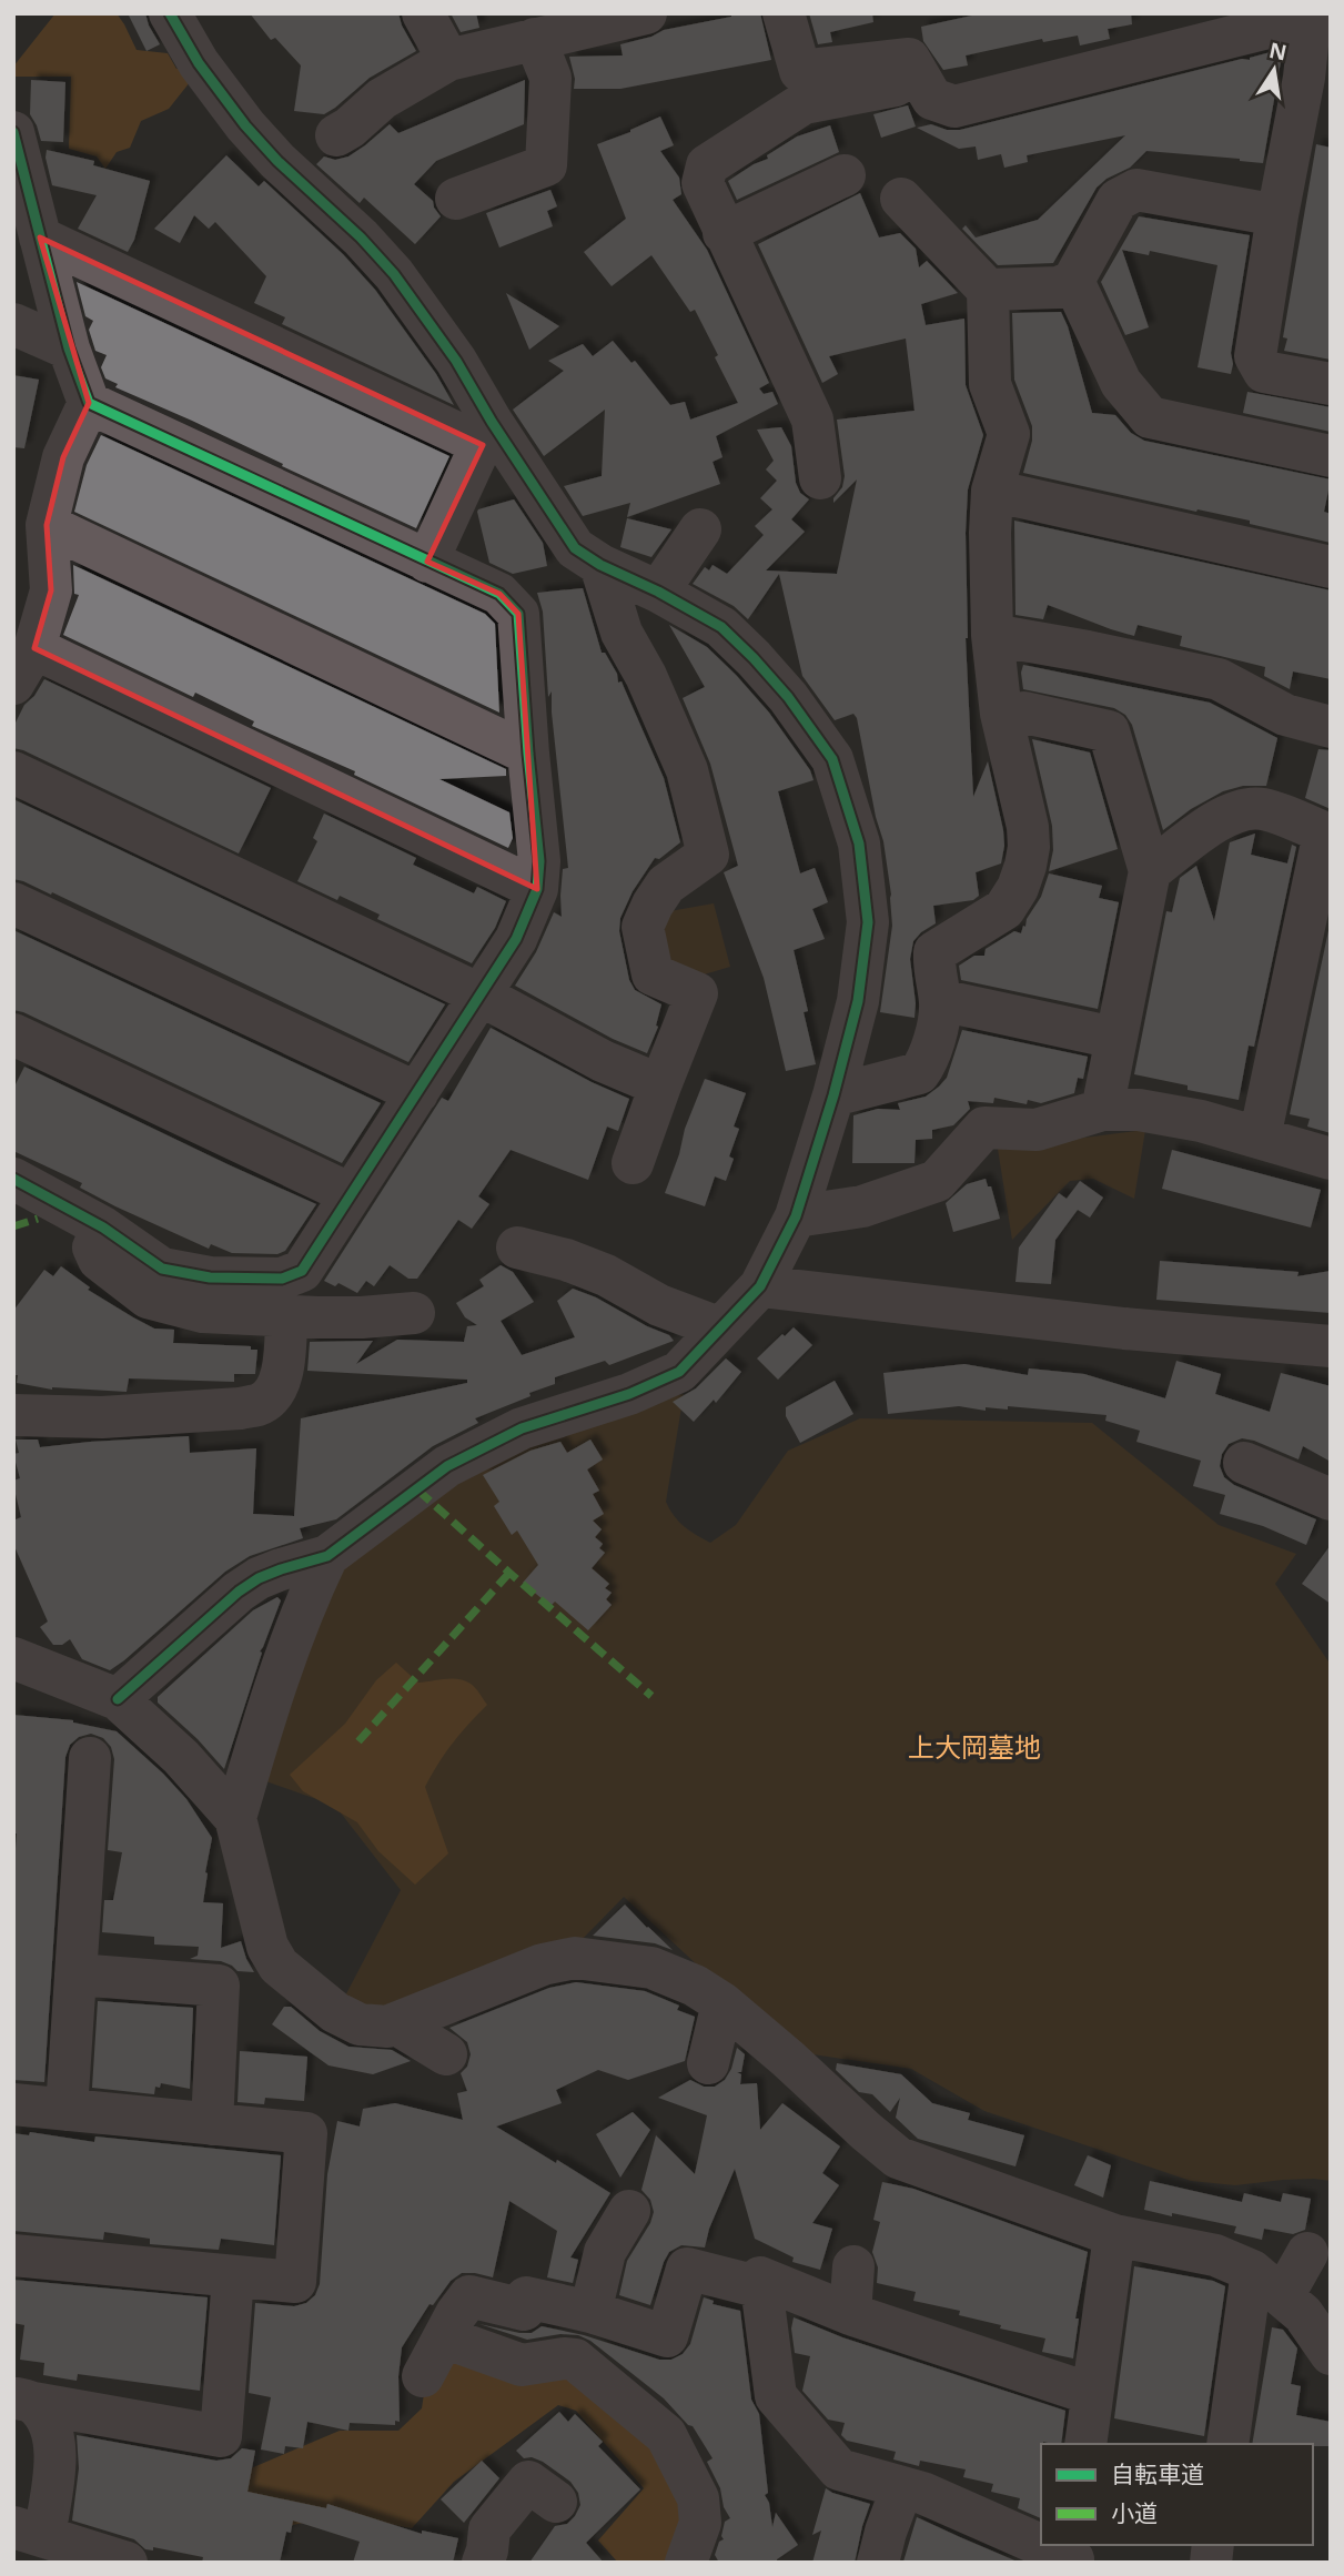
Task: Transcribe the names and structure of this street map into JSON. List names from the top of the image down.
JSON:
{
  "parks": ["上大岡墓地"],
  "legend": ["自転車道", "小道"],
  "north": "top"
}
